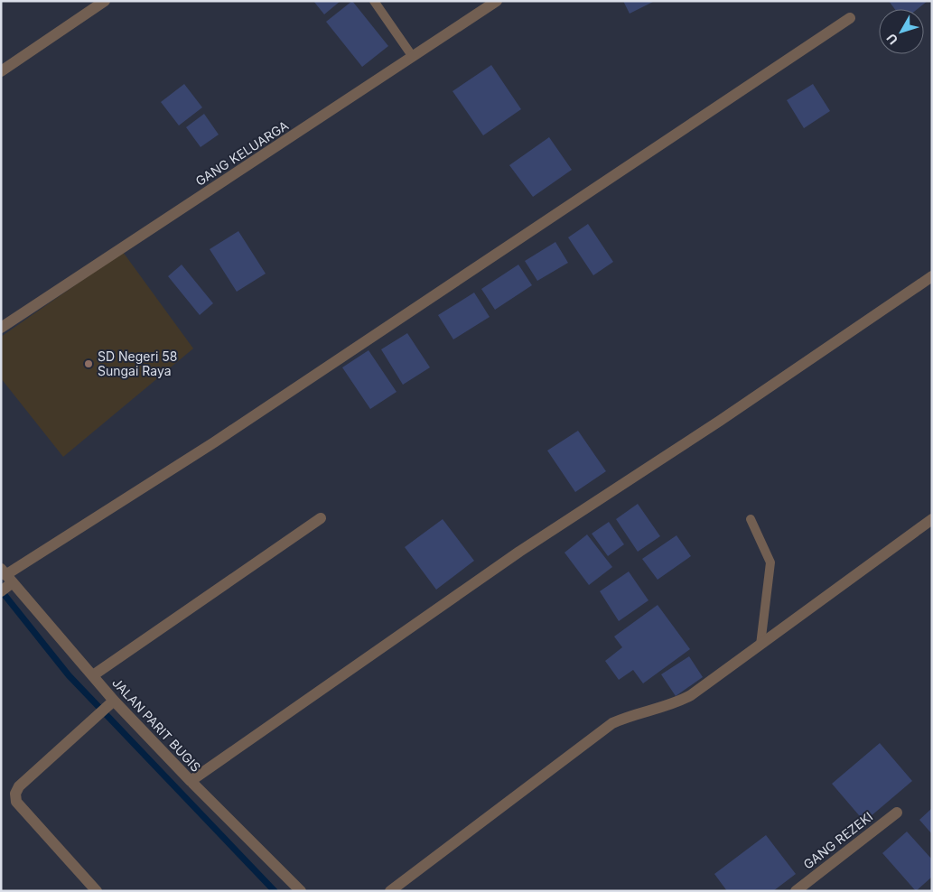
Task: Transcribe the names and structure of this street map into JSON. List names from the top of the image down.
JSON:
{
  "streets": {
    "street": ["GANG KELUARGA", "JALAN PARIT BUGIS", "GANG REZEKI"]
  },
  "places": ["SD Negeri 58 Sungai Raya"],
  "north": "bottom left"
}
